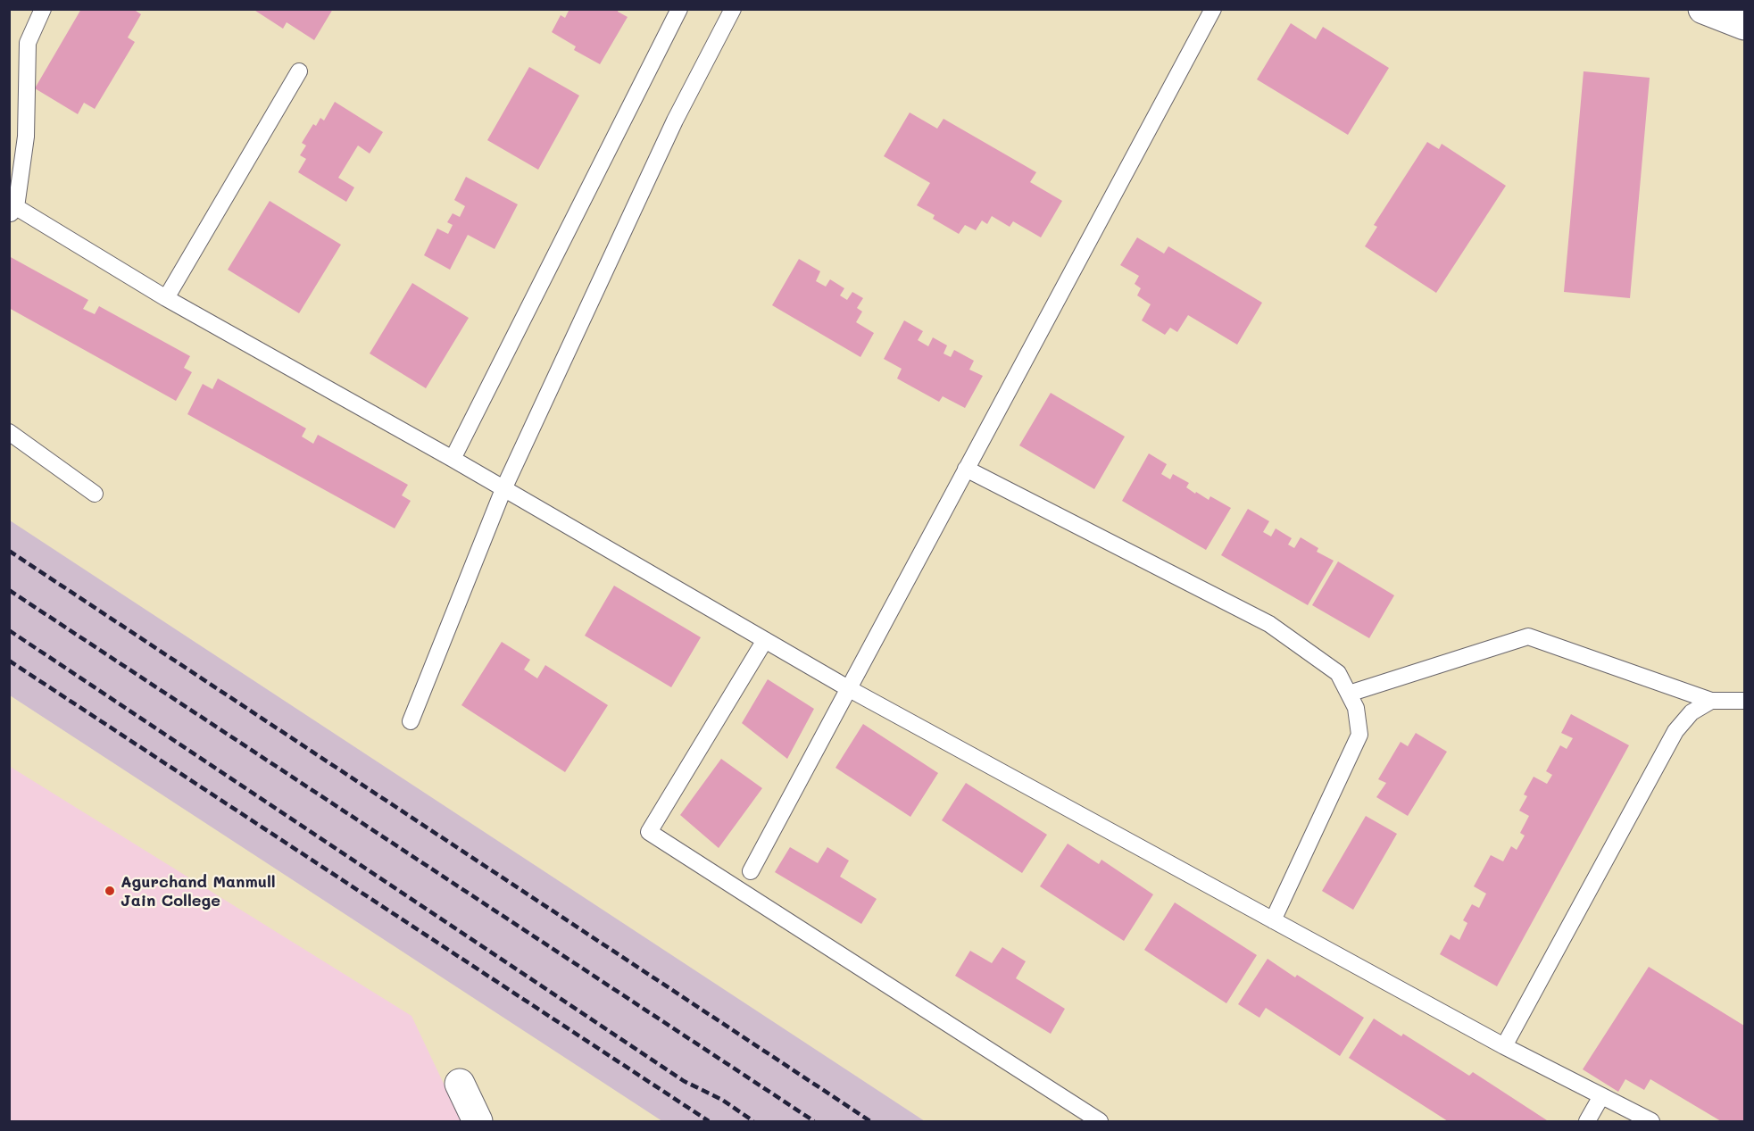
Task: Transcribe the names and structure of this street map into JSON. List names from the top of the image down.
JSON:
{
  "places": ["Agurchand Manmull Jain College"]
}
